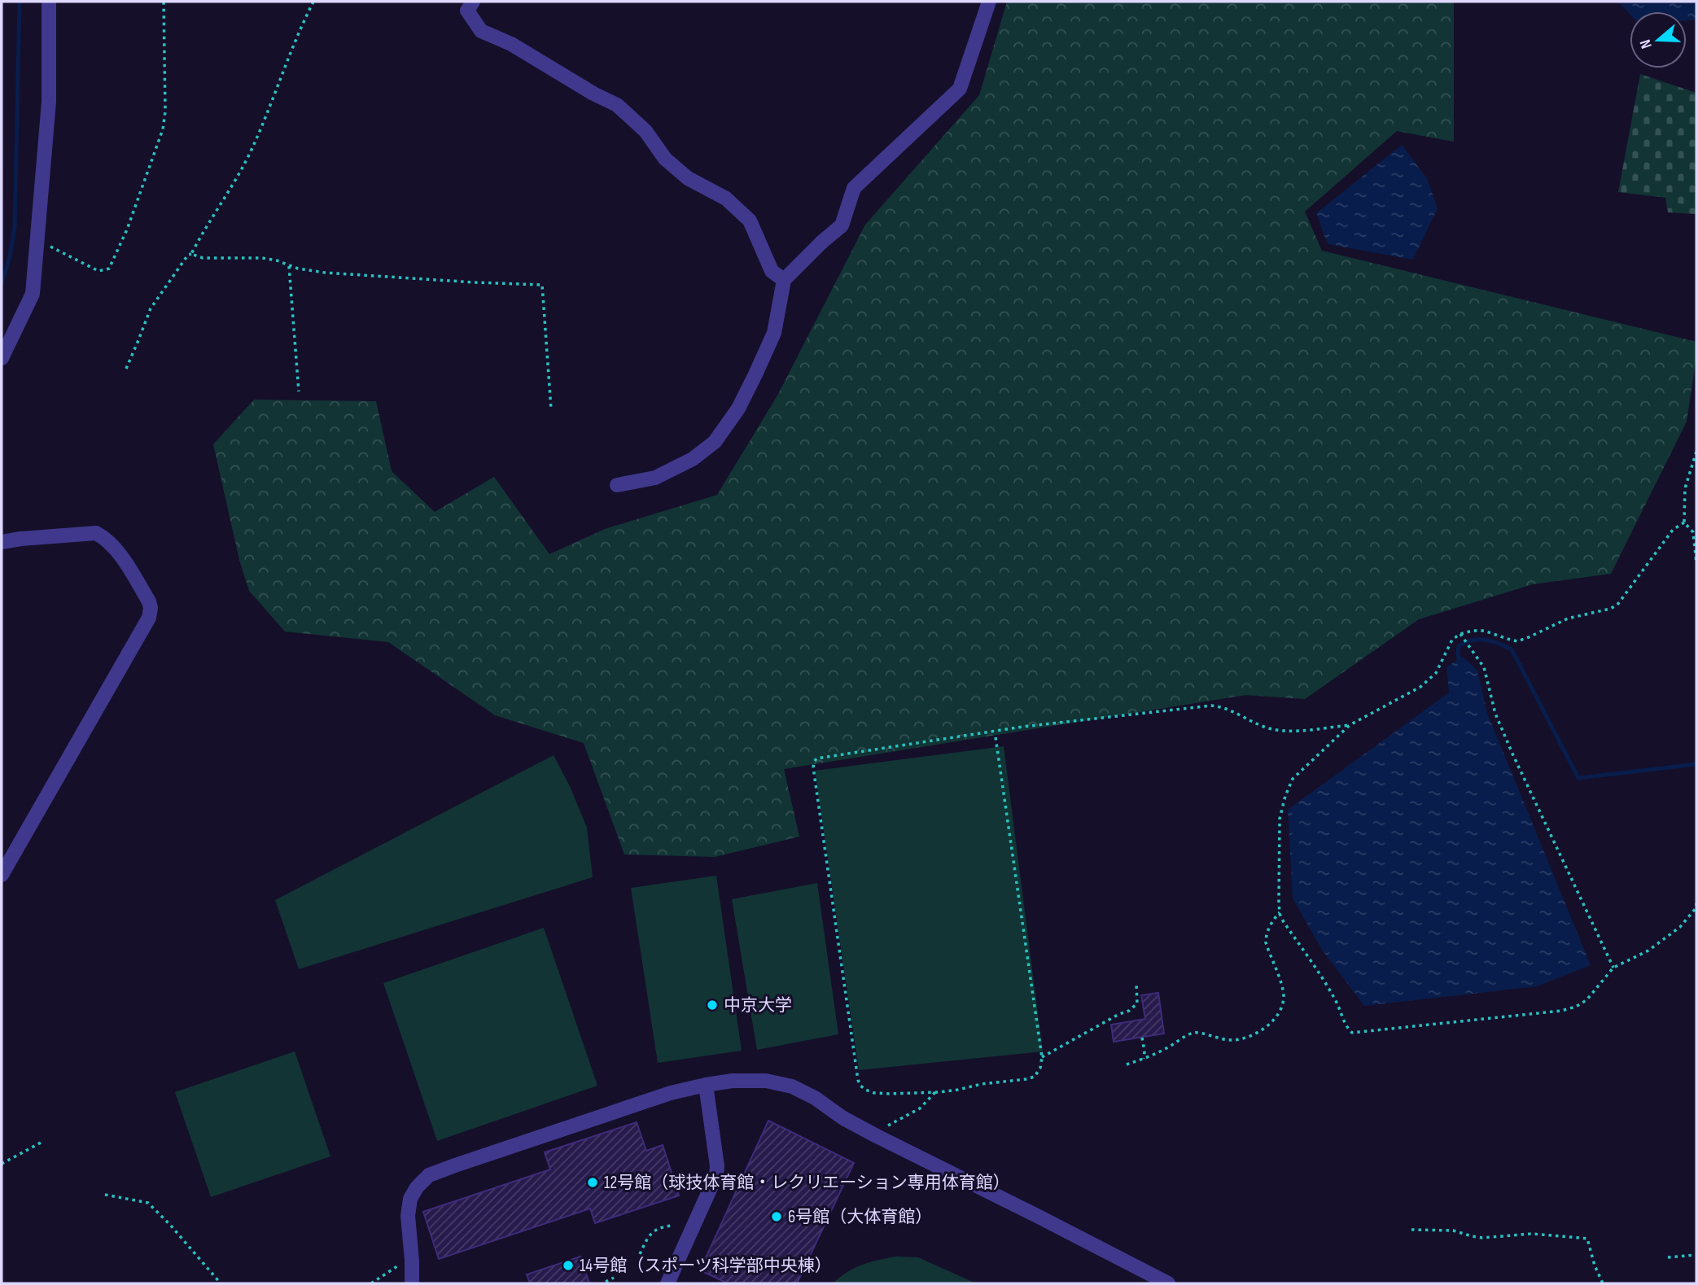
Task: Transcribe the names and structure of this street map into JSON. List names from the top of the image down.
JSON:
{
  "places": [
    "中京大学",
    "12号館（球技体育館・レクリエーション専用体育館）",
    "6号館（大体育館）",
    "14号館（スポーツ科学部中央棟）"
  ],
  "north": "left"
}
